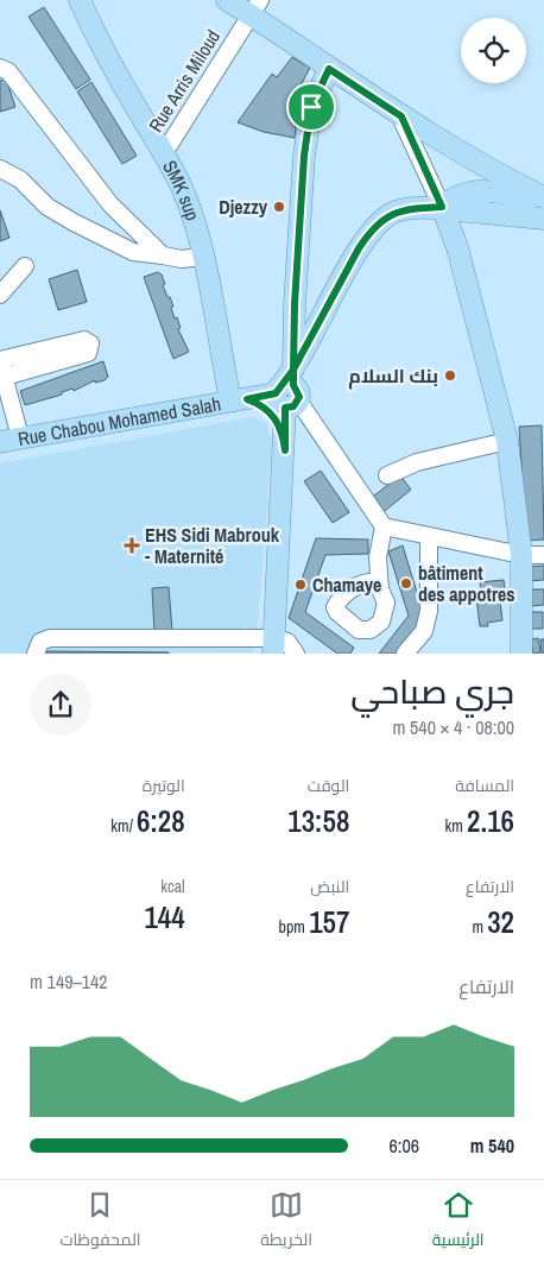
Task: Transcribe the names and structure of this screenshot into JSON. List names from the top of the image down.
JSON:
{
  "streets": {
    "main road": ["SMK sup", "Rue Chabou Mohamed Salah"],
    "street": ["Rue Arris Miloud"]
  },
  "crossings": [
    ["Rue Arris Miloud", "SMK sup"],
    ["SMK sup", "Rue Chabou Mohamed Salah"]
  ],
  "places": {
    "other": [
      "Djezzy",
      "بنك السلام",
      "bâtiment des appotres",
      "Chamaye"
    ],
    "health": ["EHS Sidi Mabrouk - Maternité"]
  },
  "page": {
    "heading": ["جري صباحي", "08:00 · 4 × 540 m"],
    "stats": [
      ["المسافة", "2.16 km"],
      ["الوقت", "13:58"],
      ["الوتيرة", "6:28 /km"],
      ["الارتفاع", "32 m"],
      ["النبض", "157 bpm"],
      ["kcal", "144"]
    ],
    "chart": ["الارتفاع", "142–149 m"],
    "list": [
      {
        "name": "540 m",
        "note": "6:06"
      }
    ],
    "tabs": ["الرئيسية", "الخريطة", "المحفوظات"]
  }
}
